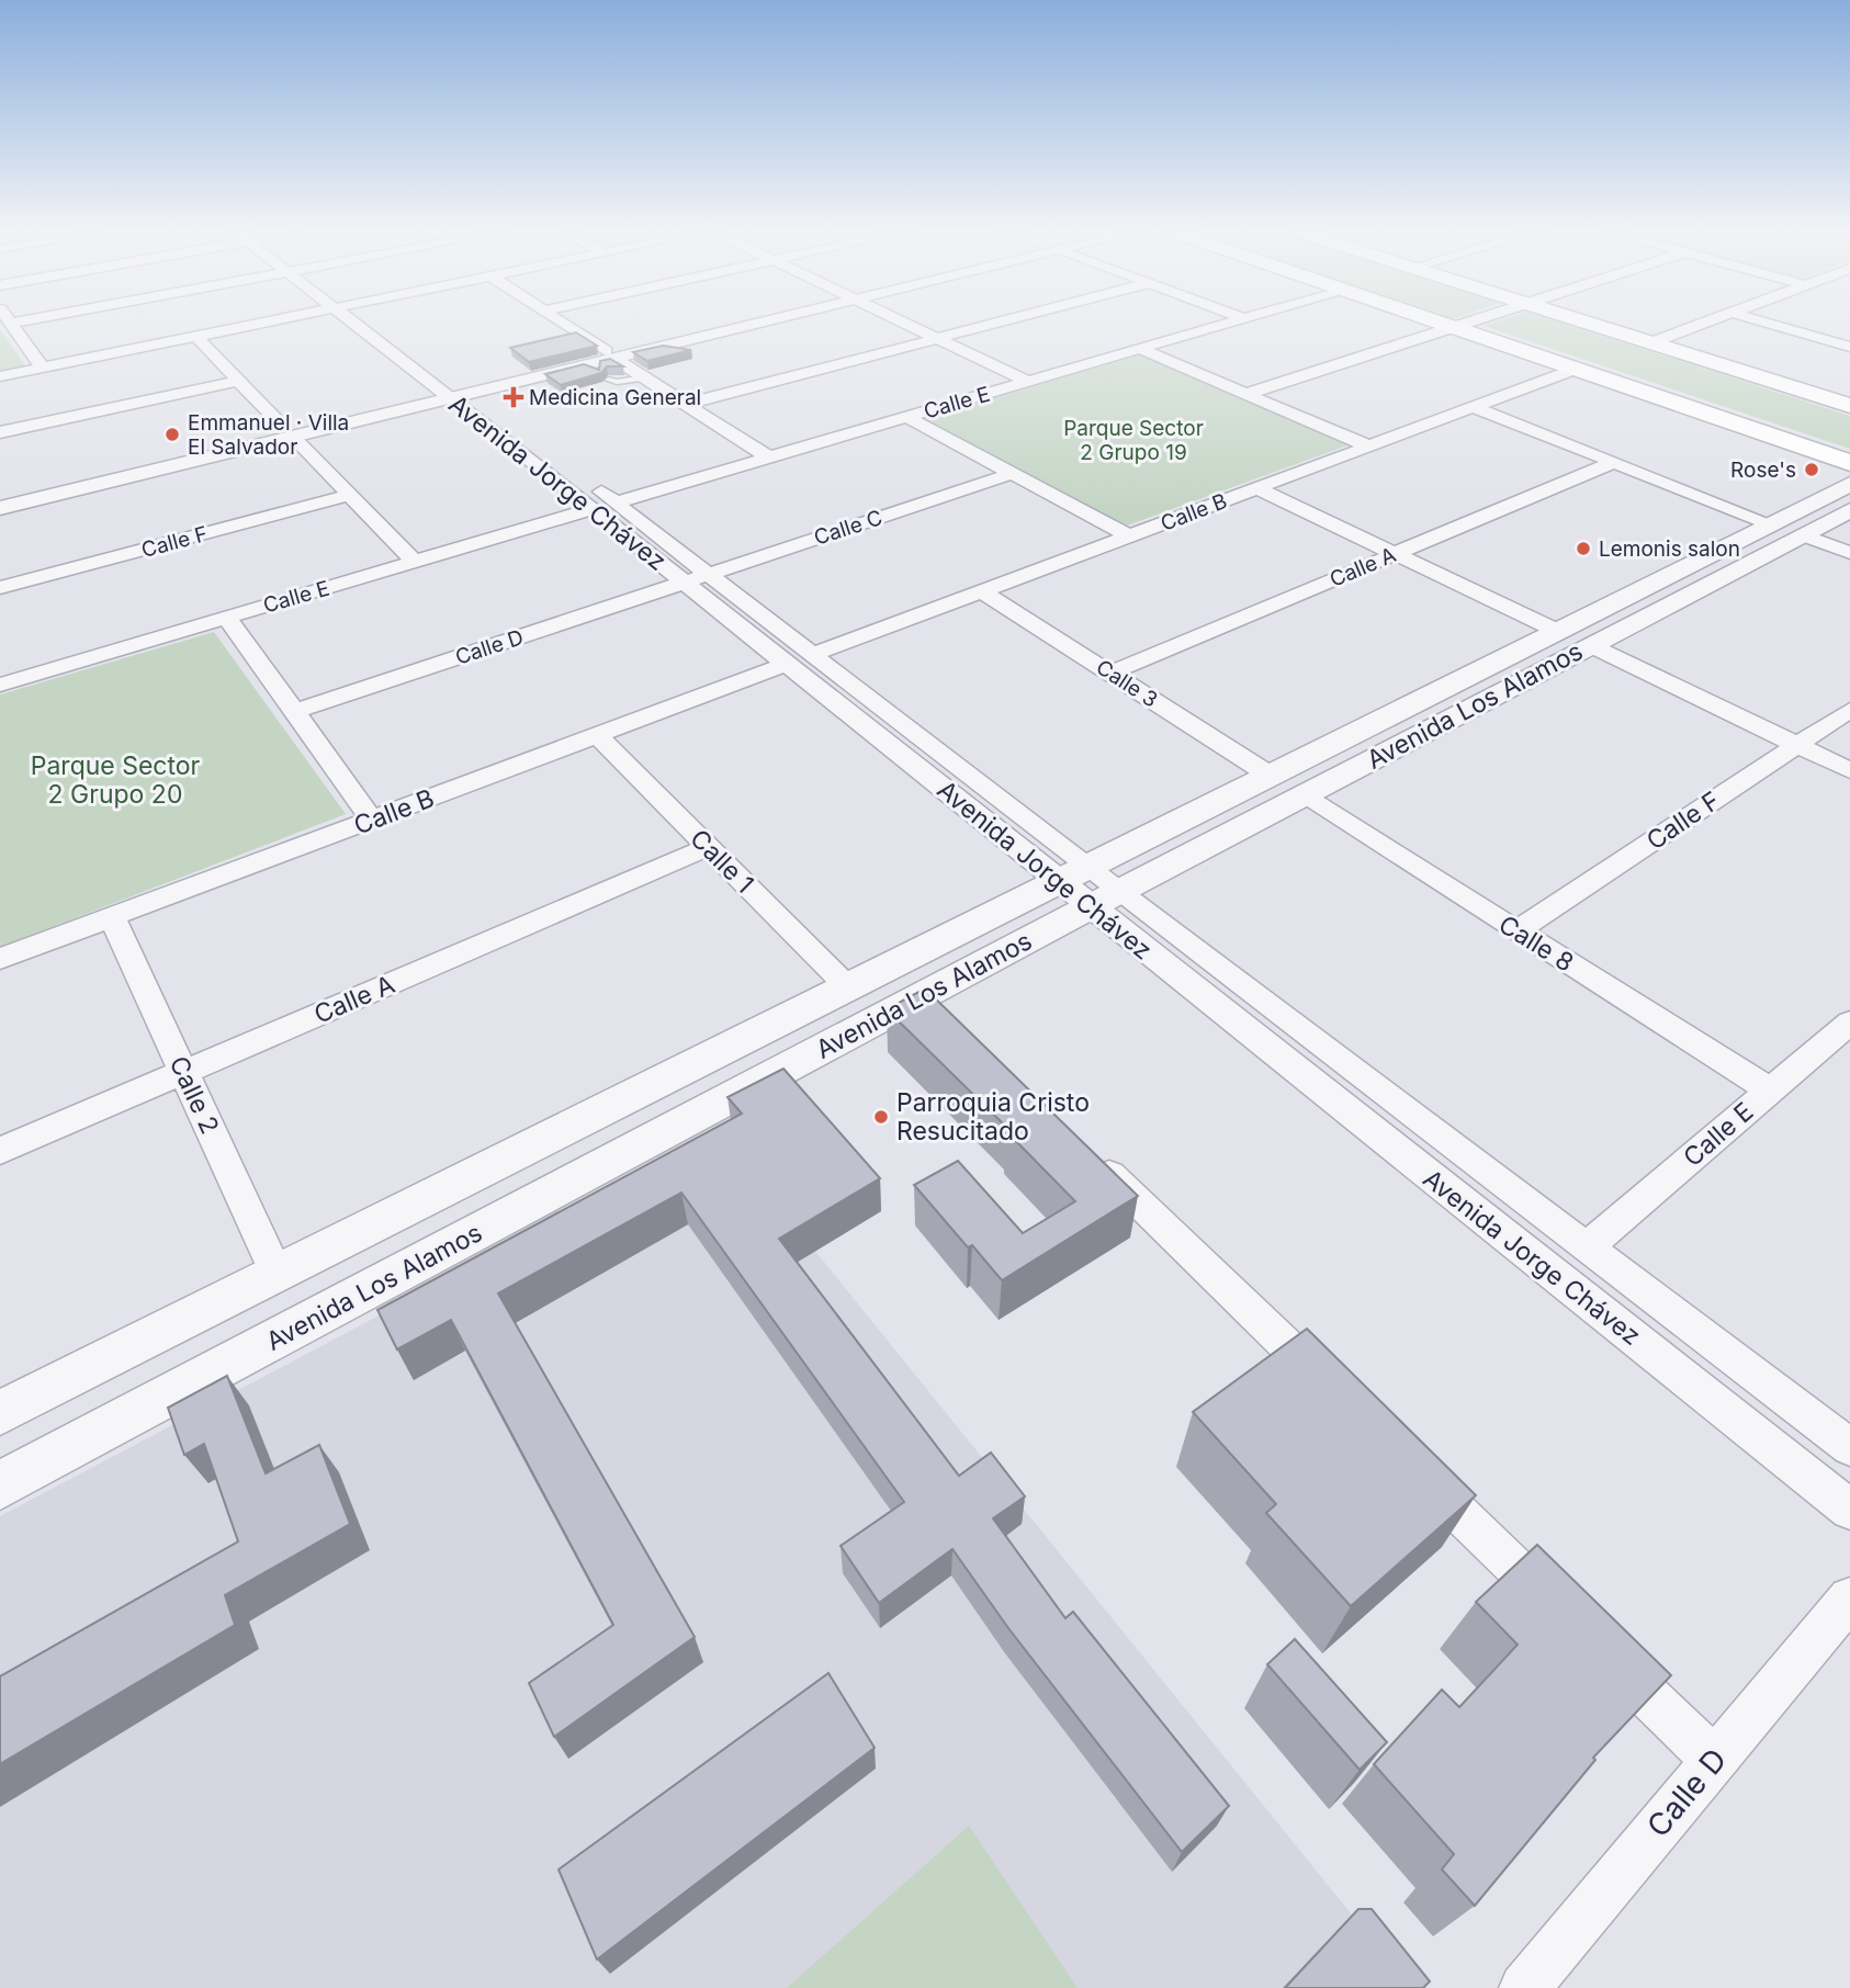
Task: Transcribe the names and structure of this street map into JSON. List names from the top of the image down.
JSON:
{
  "streets": {
    "street": [
      "Calle E",
      "Avenida Jorge Chávez",
      "Calle B",
      "Calle C",
      "Calle F",
      "Calle A",
      "Calle D",
      "Calle 3",
      "Avenida Los Alamos",
      "Calle 1",
      "Calle 8",
      "Calle 2"
    ]
  },
  "crossings": [
    ["Calle E", "Avenida Jorge Chávez"],
    ["Calle E", "Calle 8"],
    ["Avenida Jorge Chávez", "Calle B"],
    ["Avenida Jorge Chávez", "Calle C"],
    ["Avenida Jorge Chávez", "Calle D"],
    ["Avenida Jorge Chávez", "Avenida Los Alamos"],
    ["Calle B", "Calle 3"],
    ["Calle B", "Calle 1"],
    ["Calle B", "Calle 2"],
    ["Calle C", "Calle D"],
    ["Calle F", "Calle 8"],
    ["Calle A", "Calle 3"],
    ["Calle A", "Calle 1"],
    ["Calle A", "Calle 2"],
    ["Calle 3", "Avenida Los Alamos"],
    ["Avenida Los Alamos", "Calle 1"],
    ["Avenida Los Alamos", "Calle 8"],
    ["Avenida Los Alamos", "Calle 2"]
  ],
  "parks": ["Parque Sector 2 Grupo 19", "Parque Sector 2 Grupo 20"],
  "places": {
    "health": ["Medicina General"],
    "other": [
      "Emmanuel · Villa El Salvador",
      "Rose's",
      "Lemonis salon",
      "Parroquia Cristo Resucitado"
    ]
  }
}
